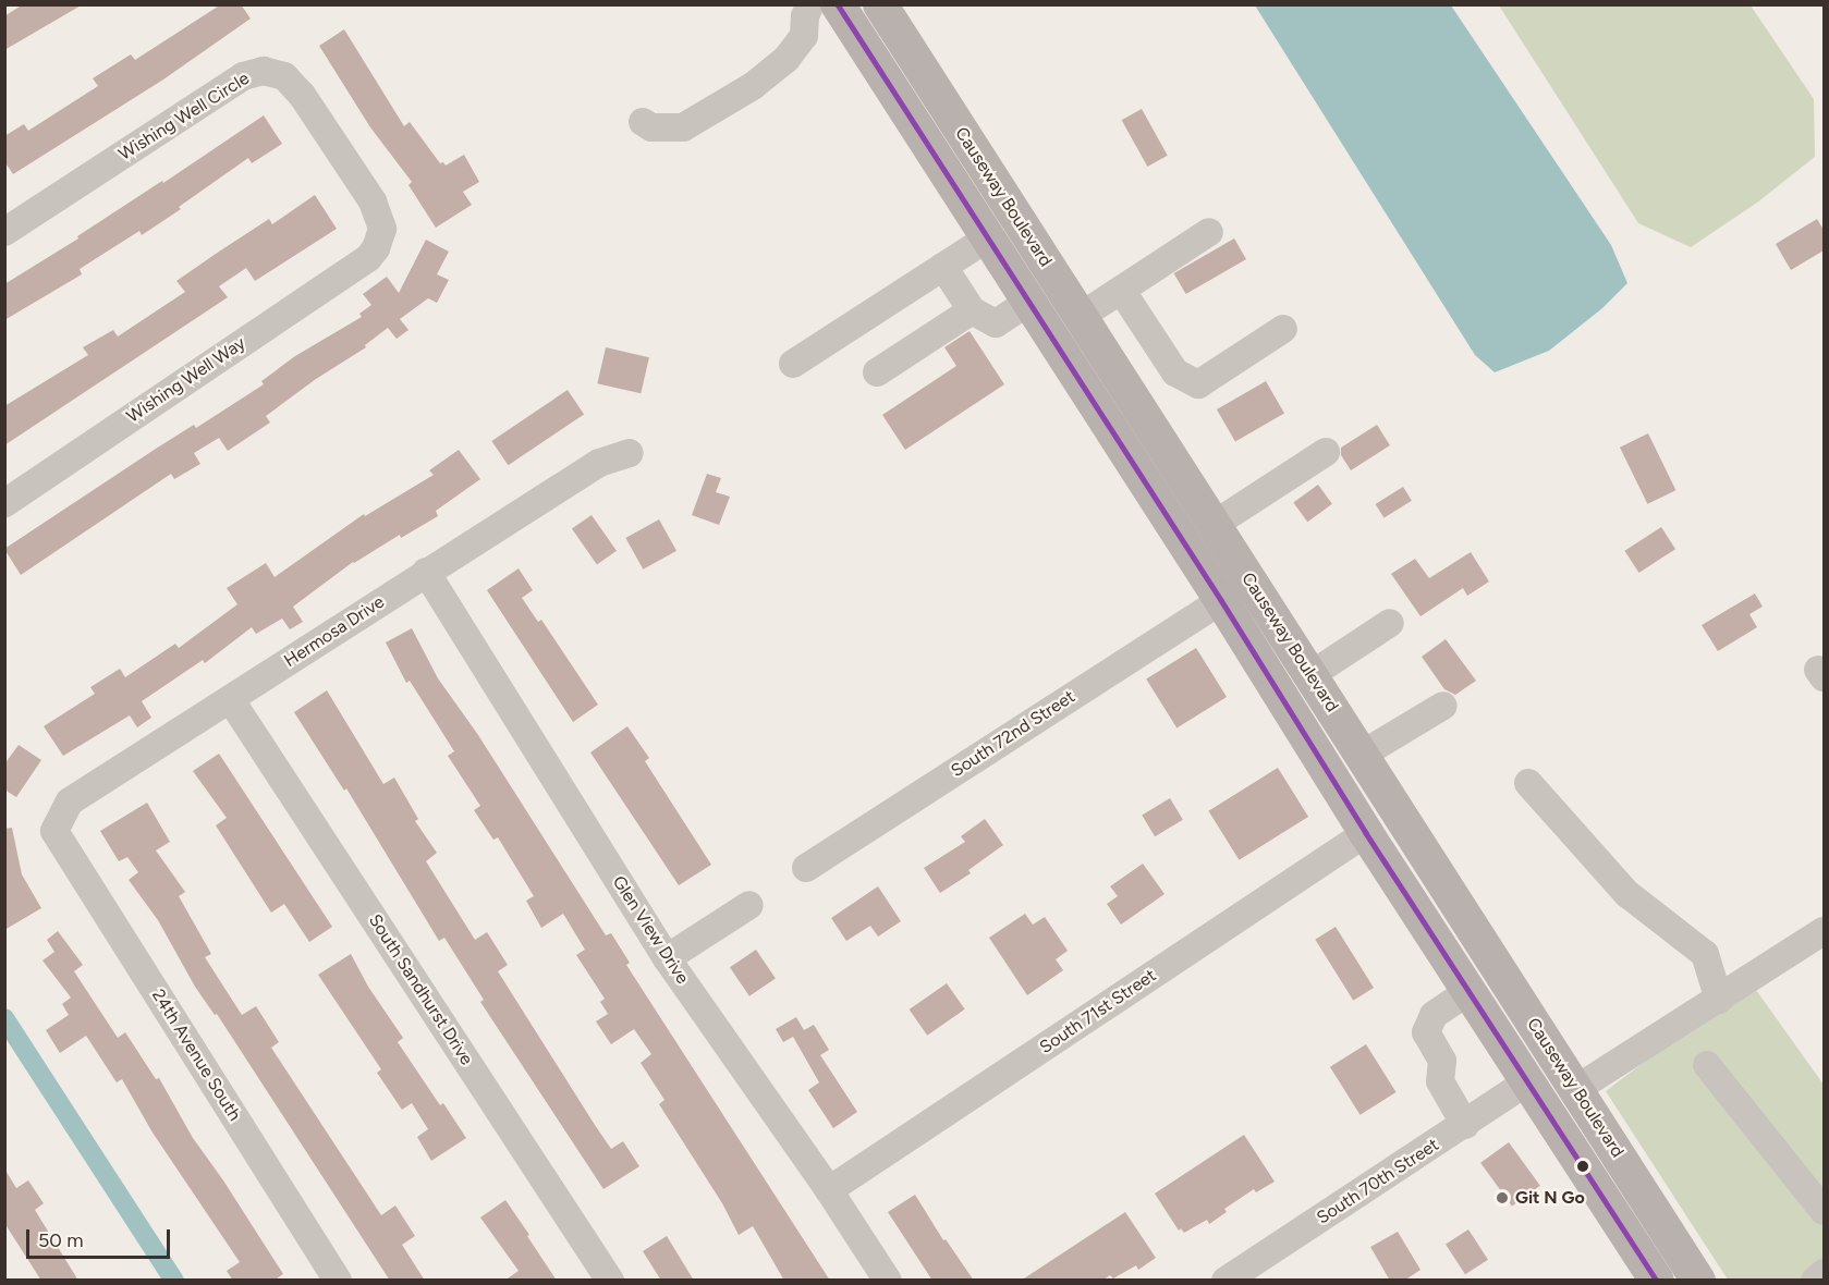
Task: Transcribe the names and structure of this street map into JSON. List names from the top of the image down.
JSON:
{
  "streets": {
    "main road": ["Causeway Boulevard"],
    "street": [
      "Wishing Well Circle",
      "Wishing Well Way",
      "Hermosa Drive",
      "South 72nd Street",
      "Glen View Drive",
      "South Sandhurst Drive",
      "South 71st Street",
      "24th Avenue South",
      "South 70th Street"
    ]
  },
  "crossings": [
    ["Wishing Well Circle", "Wishing Well Way"],
    ["Causeway Boulevard", "South 72nd Street"],
    ["Causeway Boulevard", "South 71st Street"],
    ["Causeway Boulevard", "South 70th Street"],
    ["Hermosa Drive", "Glen View Drive"],
    ["Hermosa Drive", "South Sandhurst Drive"],
    ["Hermosa Drive", "24th Avenue South"],
    ["Glen View Drive", "South 71st Street"]
  ],
  "places": ["Git N Go"],
  "scale_bar": "50 m"
}
